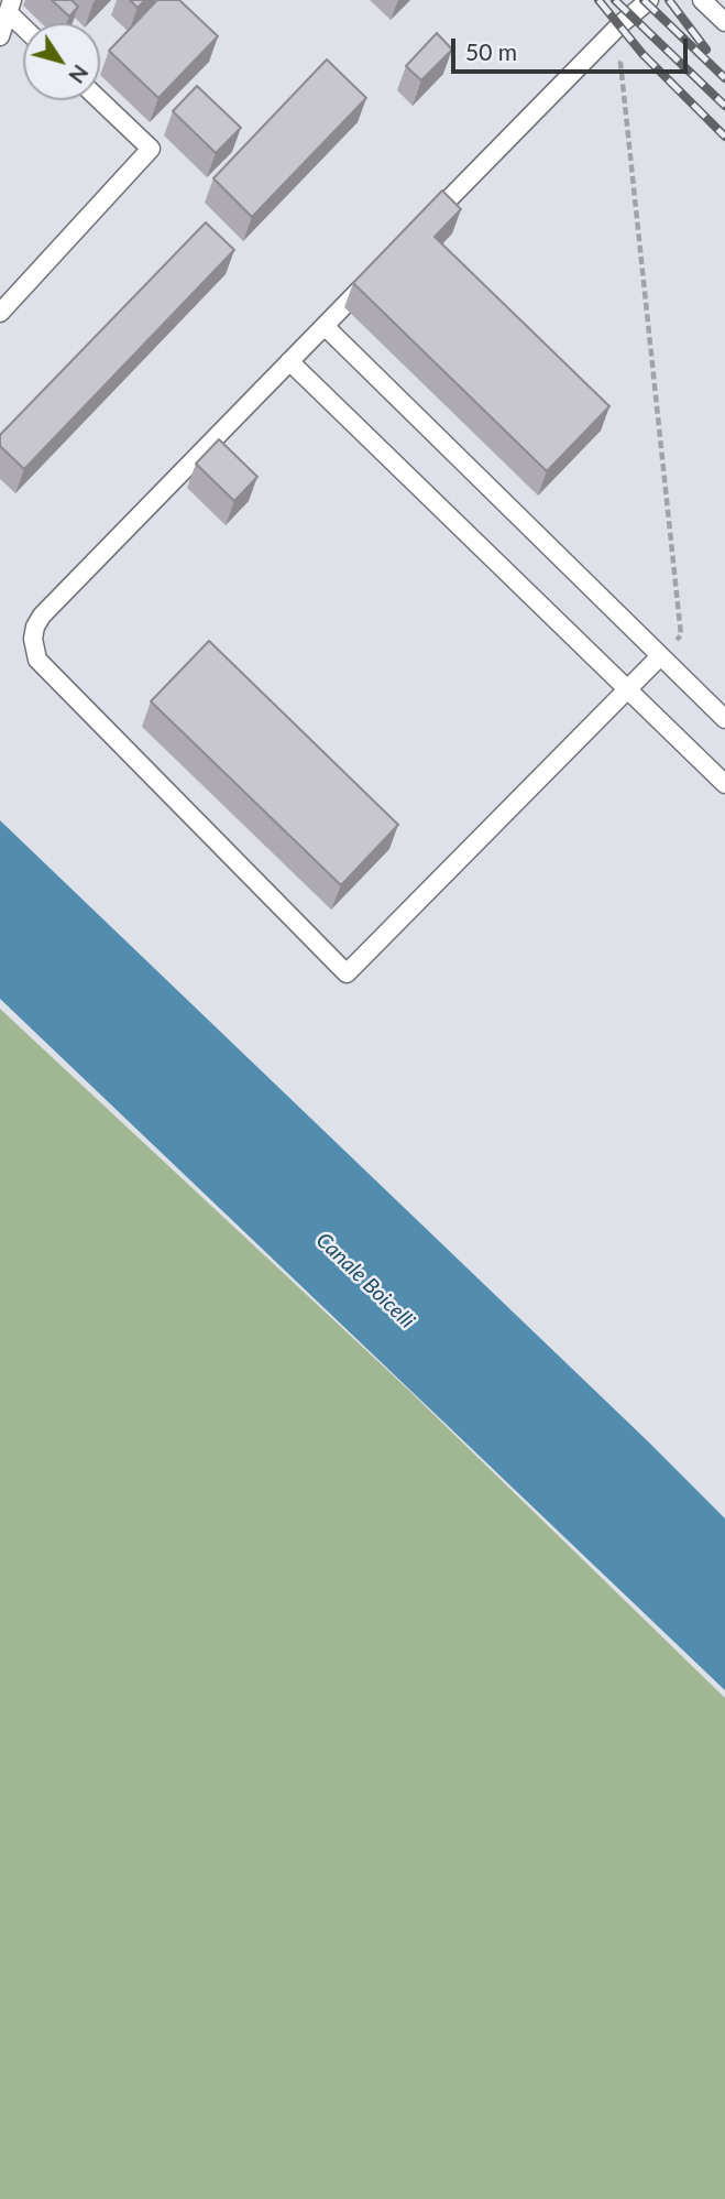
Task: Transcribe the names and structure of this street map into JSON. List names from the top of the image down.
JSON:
{
  "water": ["Canale Boicelli"],
  "scale_bar": "50 m",
  "north": "bottom right"
}
